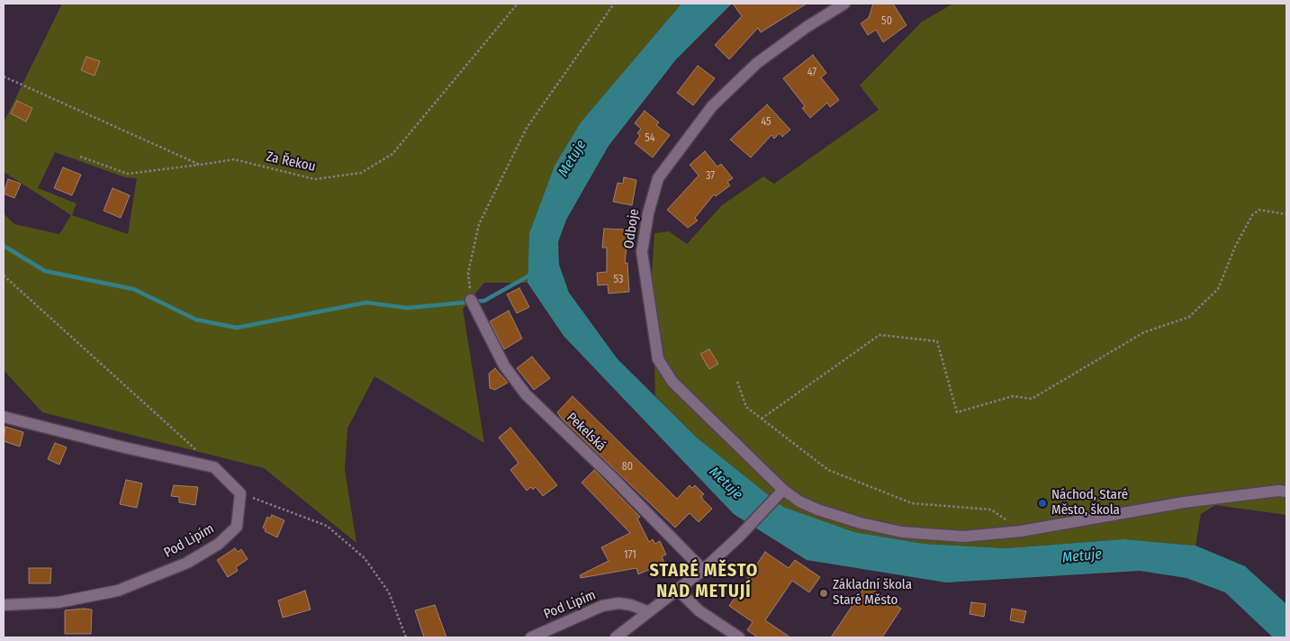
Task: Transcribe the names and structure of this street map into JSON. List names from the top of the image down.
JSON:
{
  "streets": {
    "street": ["Odboje", "Pekelská", "Pod Lipím"],
    "path": ["Za Řekou"]
  },
  "districts": ["STARÉ MĚSTO NAD METUJÍ"],
  "water": ["Metuje"],
  "places": ["Náchod, Staré Město, škola", "Základní škola Staré Město"],
  "house_numbers": [
    "50",
    "47",
    "45",
    "54",
    "37",
    "53",
    "80",
    "171"
  ]
}
